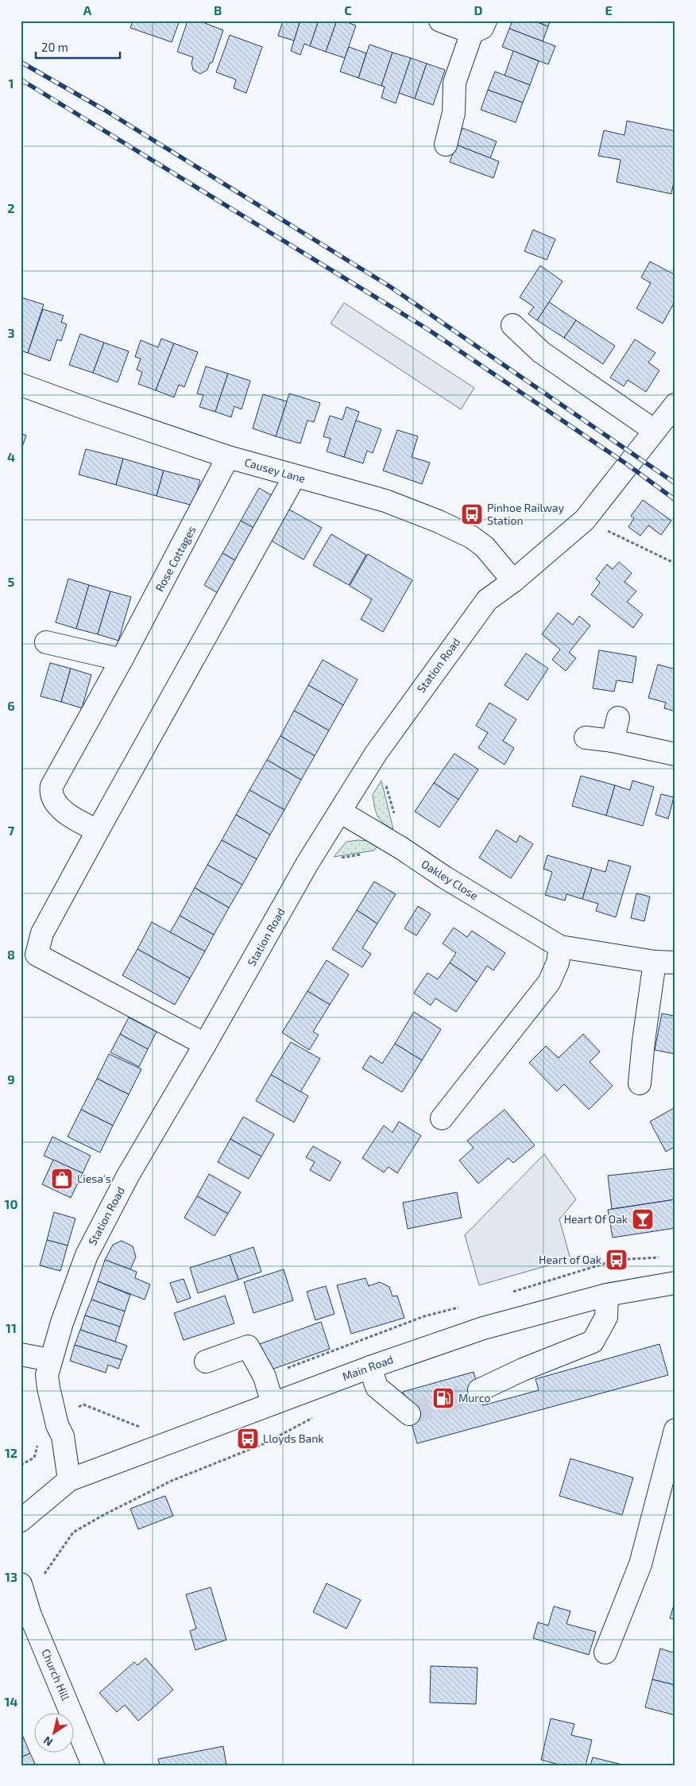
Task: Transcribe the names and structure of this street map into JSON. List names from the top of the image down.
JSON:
{
  "streets": {
    "street": [
      "Causey Lane",
      "Rose Cottages",
      "Station Road",
      "Oakley Close",
      "Main Road",
      "Church Hill"
    ]
  },
  "crossings": [
    ["Causey Lane", "Rose Cottages"],
    ["Causey Lane", "Station Road"],
    ["Station Road", "Oakley Close"],
    ["Station Road", "Main Road"]
  ],
  "places": {
    "bus stop": ["Pinhoe Railway Station", "Heart of Oak", "Lloyds Bank"],
    "shop": ["Liesa's"],
    "bar": ["Heart Of Oak"],
    "fuel station": ["Murco"]
  },
  "scale_bar": "20 m",
  "north": "bottom left",
  "grid": {
    "columns": [
      "A",
      "B",
      "C",
      "D",
      "E"
    ],
    "rows": [
      "1",
      "2",
      "3",
      "4",
      "5",
      "6",
      "7",
      "8",
      "9",
      "10",
      "11",
      "12",
      "13",
      "14"
    ]
  }
}
